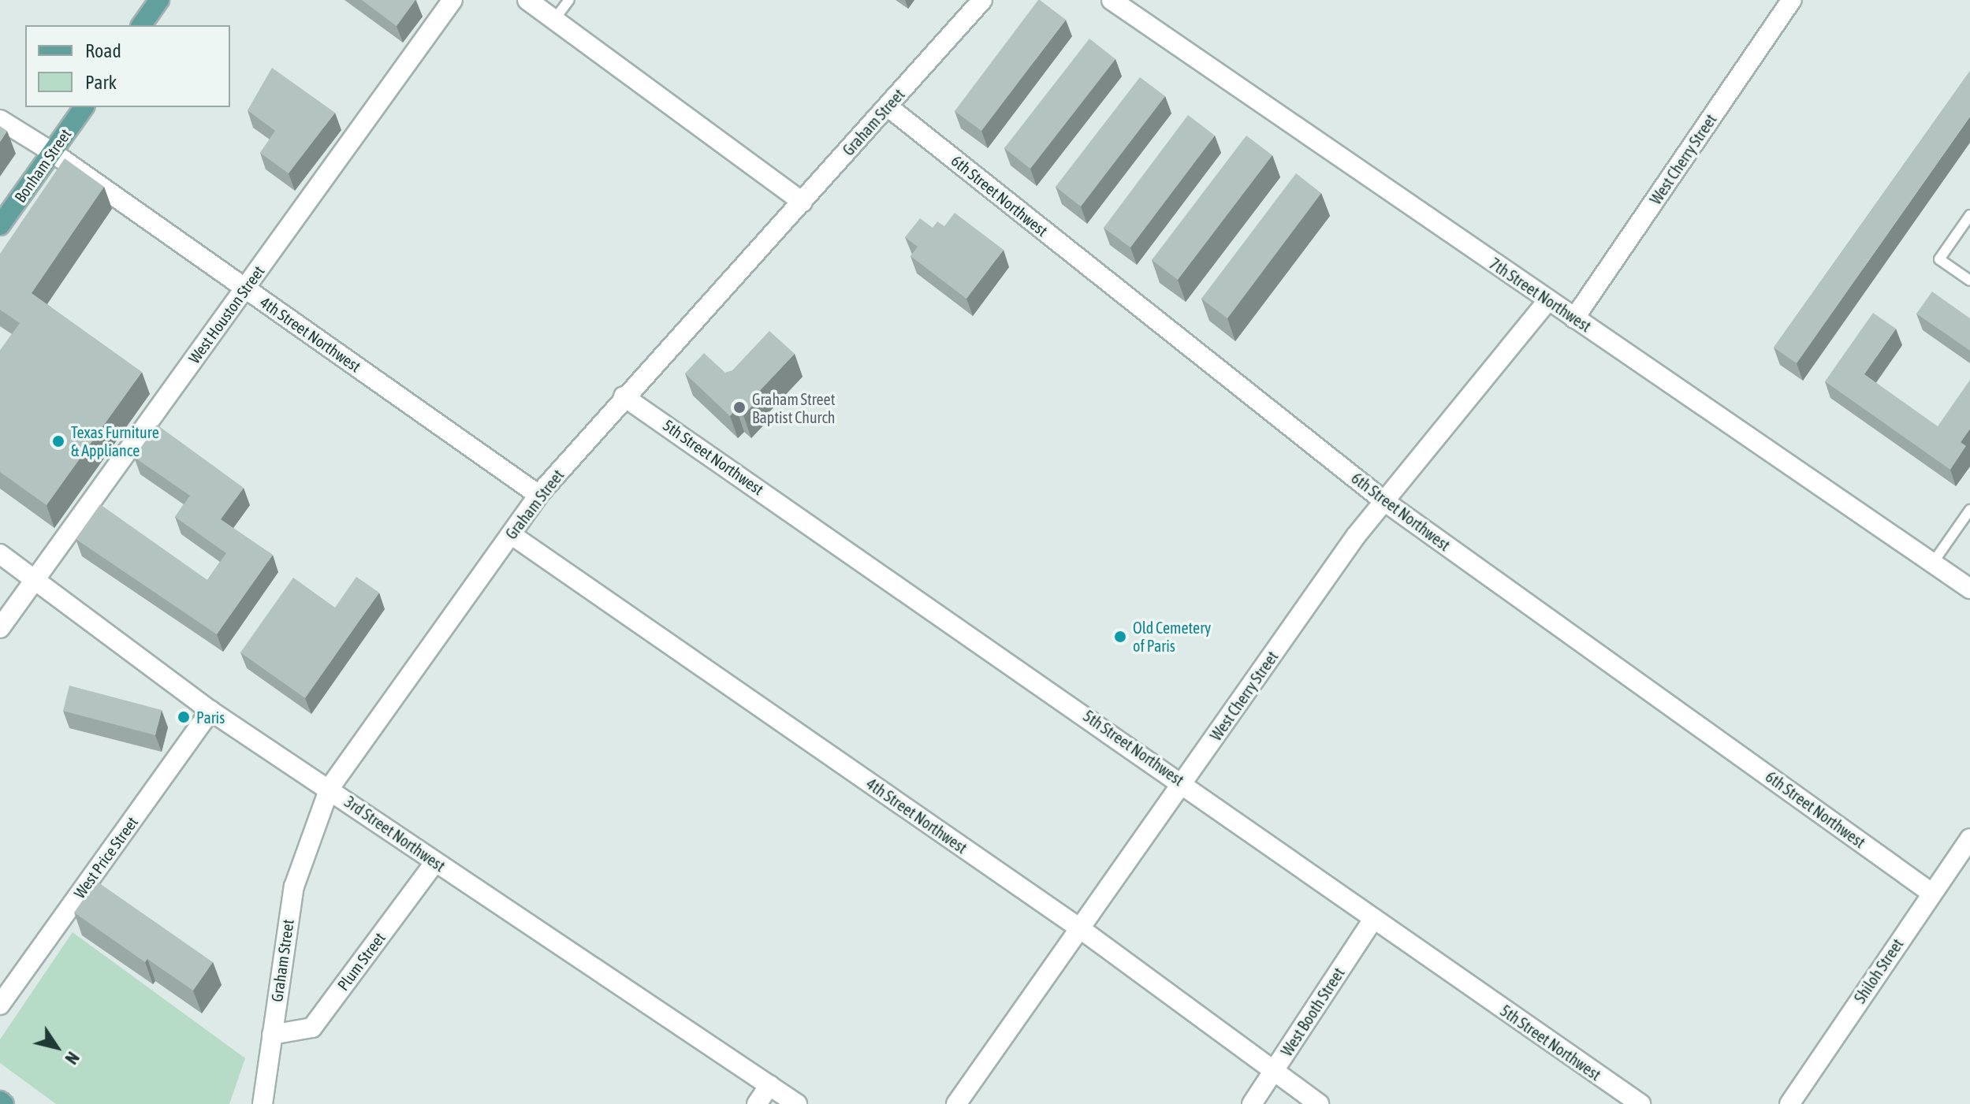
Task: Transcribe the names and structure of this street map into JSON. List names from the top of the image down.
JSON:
{
  "streets": {
    "main road": ["Bonham Street"],
    "street": [
      "Graham Street",
      "West Cherry Street",
      "6th Street Northwest",
      "7th Street Northwest",
      "West Houston Street",
      "4th Street Northwest",
      "5th Street Northwest",
      "3rd Street Northwest",
      "West Price Street",
      "Plum Street",
      "Shiloh Street",
      "West Booth Street"
    ]
  },
  "crossings": [
    ["Graham Street", "6th Street Northwest"],
    ["Graham Street", "4th Street Northwest"],
    ["Graham Street", "5th Street Northwest"],
    ["Graham Street", "3rd Street Northwest"],
    ["Graham Street", "Plum Street"],
    ["West Cherry Street", "6th Street Northwest"],
    ["West Cherry Street", "7th Street Northwest"],
    ["West Cherry Street", "4th Street Northwest"],
    ["West Cherry Street", "5th Street Northwest"],
    ["Bonham Street", "4th Street Northwest"],
    ["6th Street Northwest", "Shiloh Street"],
    ["West Houston Street", "4th Street Northwest"],
    ["West Houston Street", "3rd Street Northwest"],
    ["4th Street Northwest", "West Booth Street"],
    ["5th Street Northwest", "West Booth Street"],
    ["3rd Street Northwest", "West Price Street"],
    ["3rd Street Northwest", "Plum Street"]
  ],
  "places": [
    "Graham Street Baptist Church",
    "Texas Furniture & Appliance",
    "Old Cemetery of Paris",
    "Paris"
  ],
  "legend": ["Road", "Park"],
  "north": "bottom right"
}
